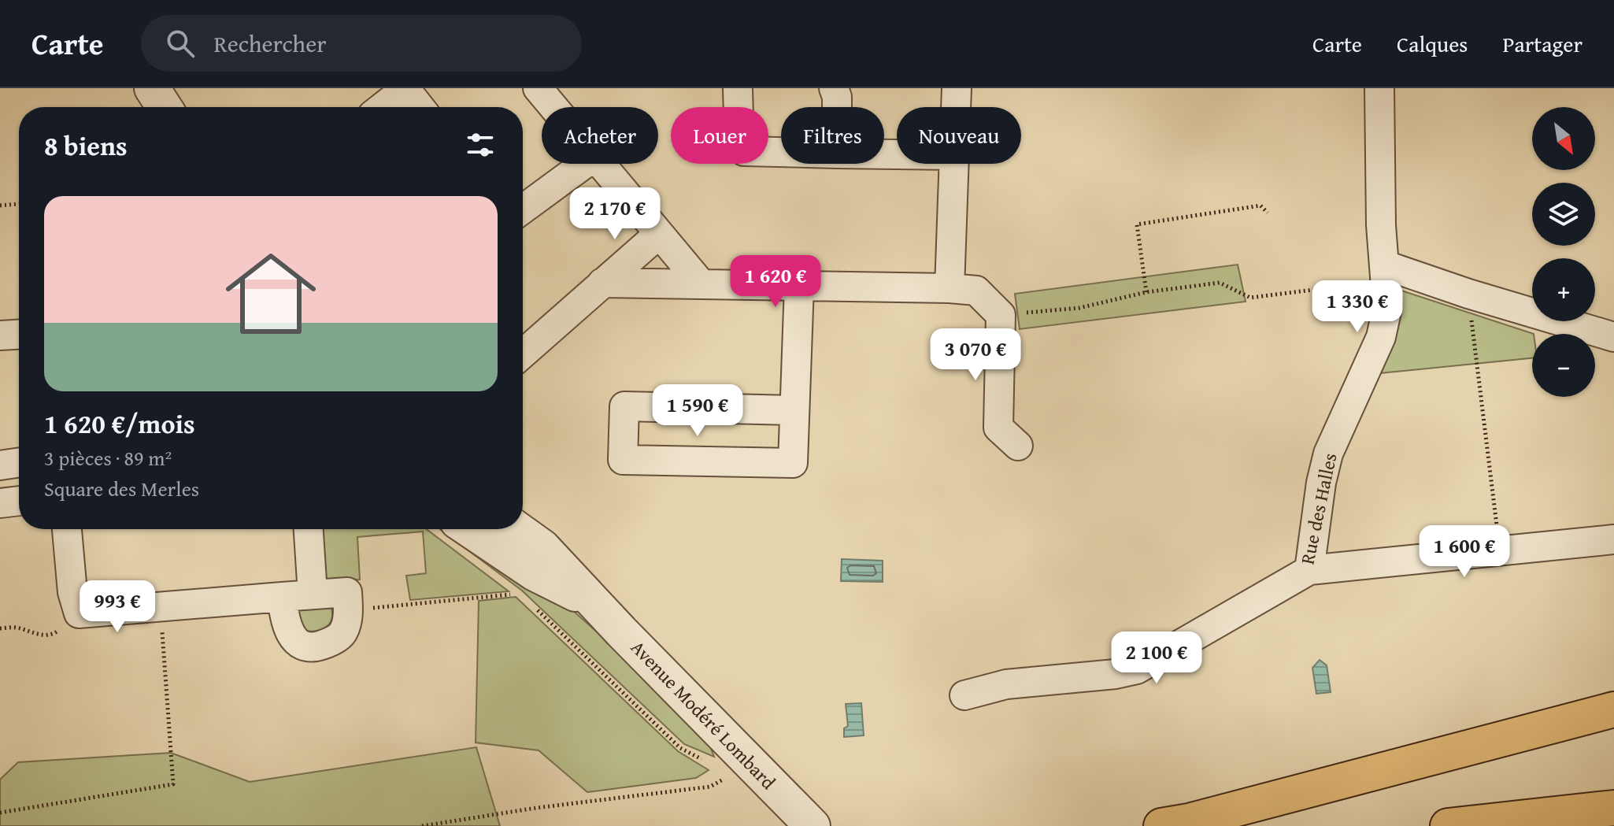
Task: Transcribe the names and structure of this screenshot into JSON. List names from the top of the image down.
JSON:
{
  "streets": {
    "street": ["Rue des Halles", "Avenue Modéré Lombard"]
  },
  "north": "bottom right",
  "page": {
    "header": "Carte",
    "search": "Rechercher",
    "nav": ["Carte", "Calques", "Partager"],
    "map_buttons": ["+", "−"],
    "chip": [
      "Acheter",
      "Louer",
      "Filtres",
      "Nouveau"
    ],
    "heading": "8 biens",
    "list": [
      {
        "name": "1 620 €/mois",
        "note": "3 pièces · 89 m² · Square des Merles"
      }
    ],
    "price": [
      "2 170 €",
      "1 620 €",
      "1 330 €",
      "3 070 €",
      "1 590 €",
      "1 600 €",
      "993 €",
      "2 100 €"
    ]
  }
}
